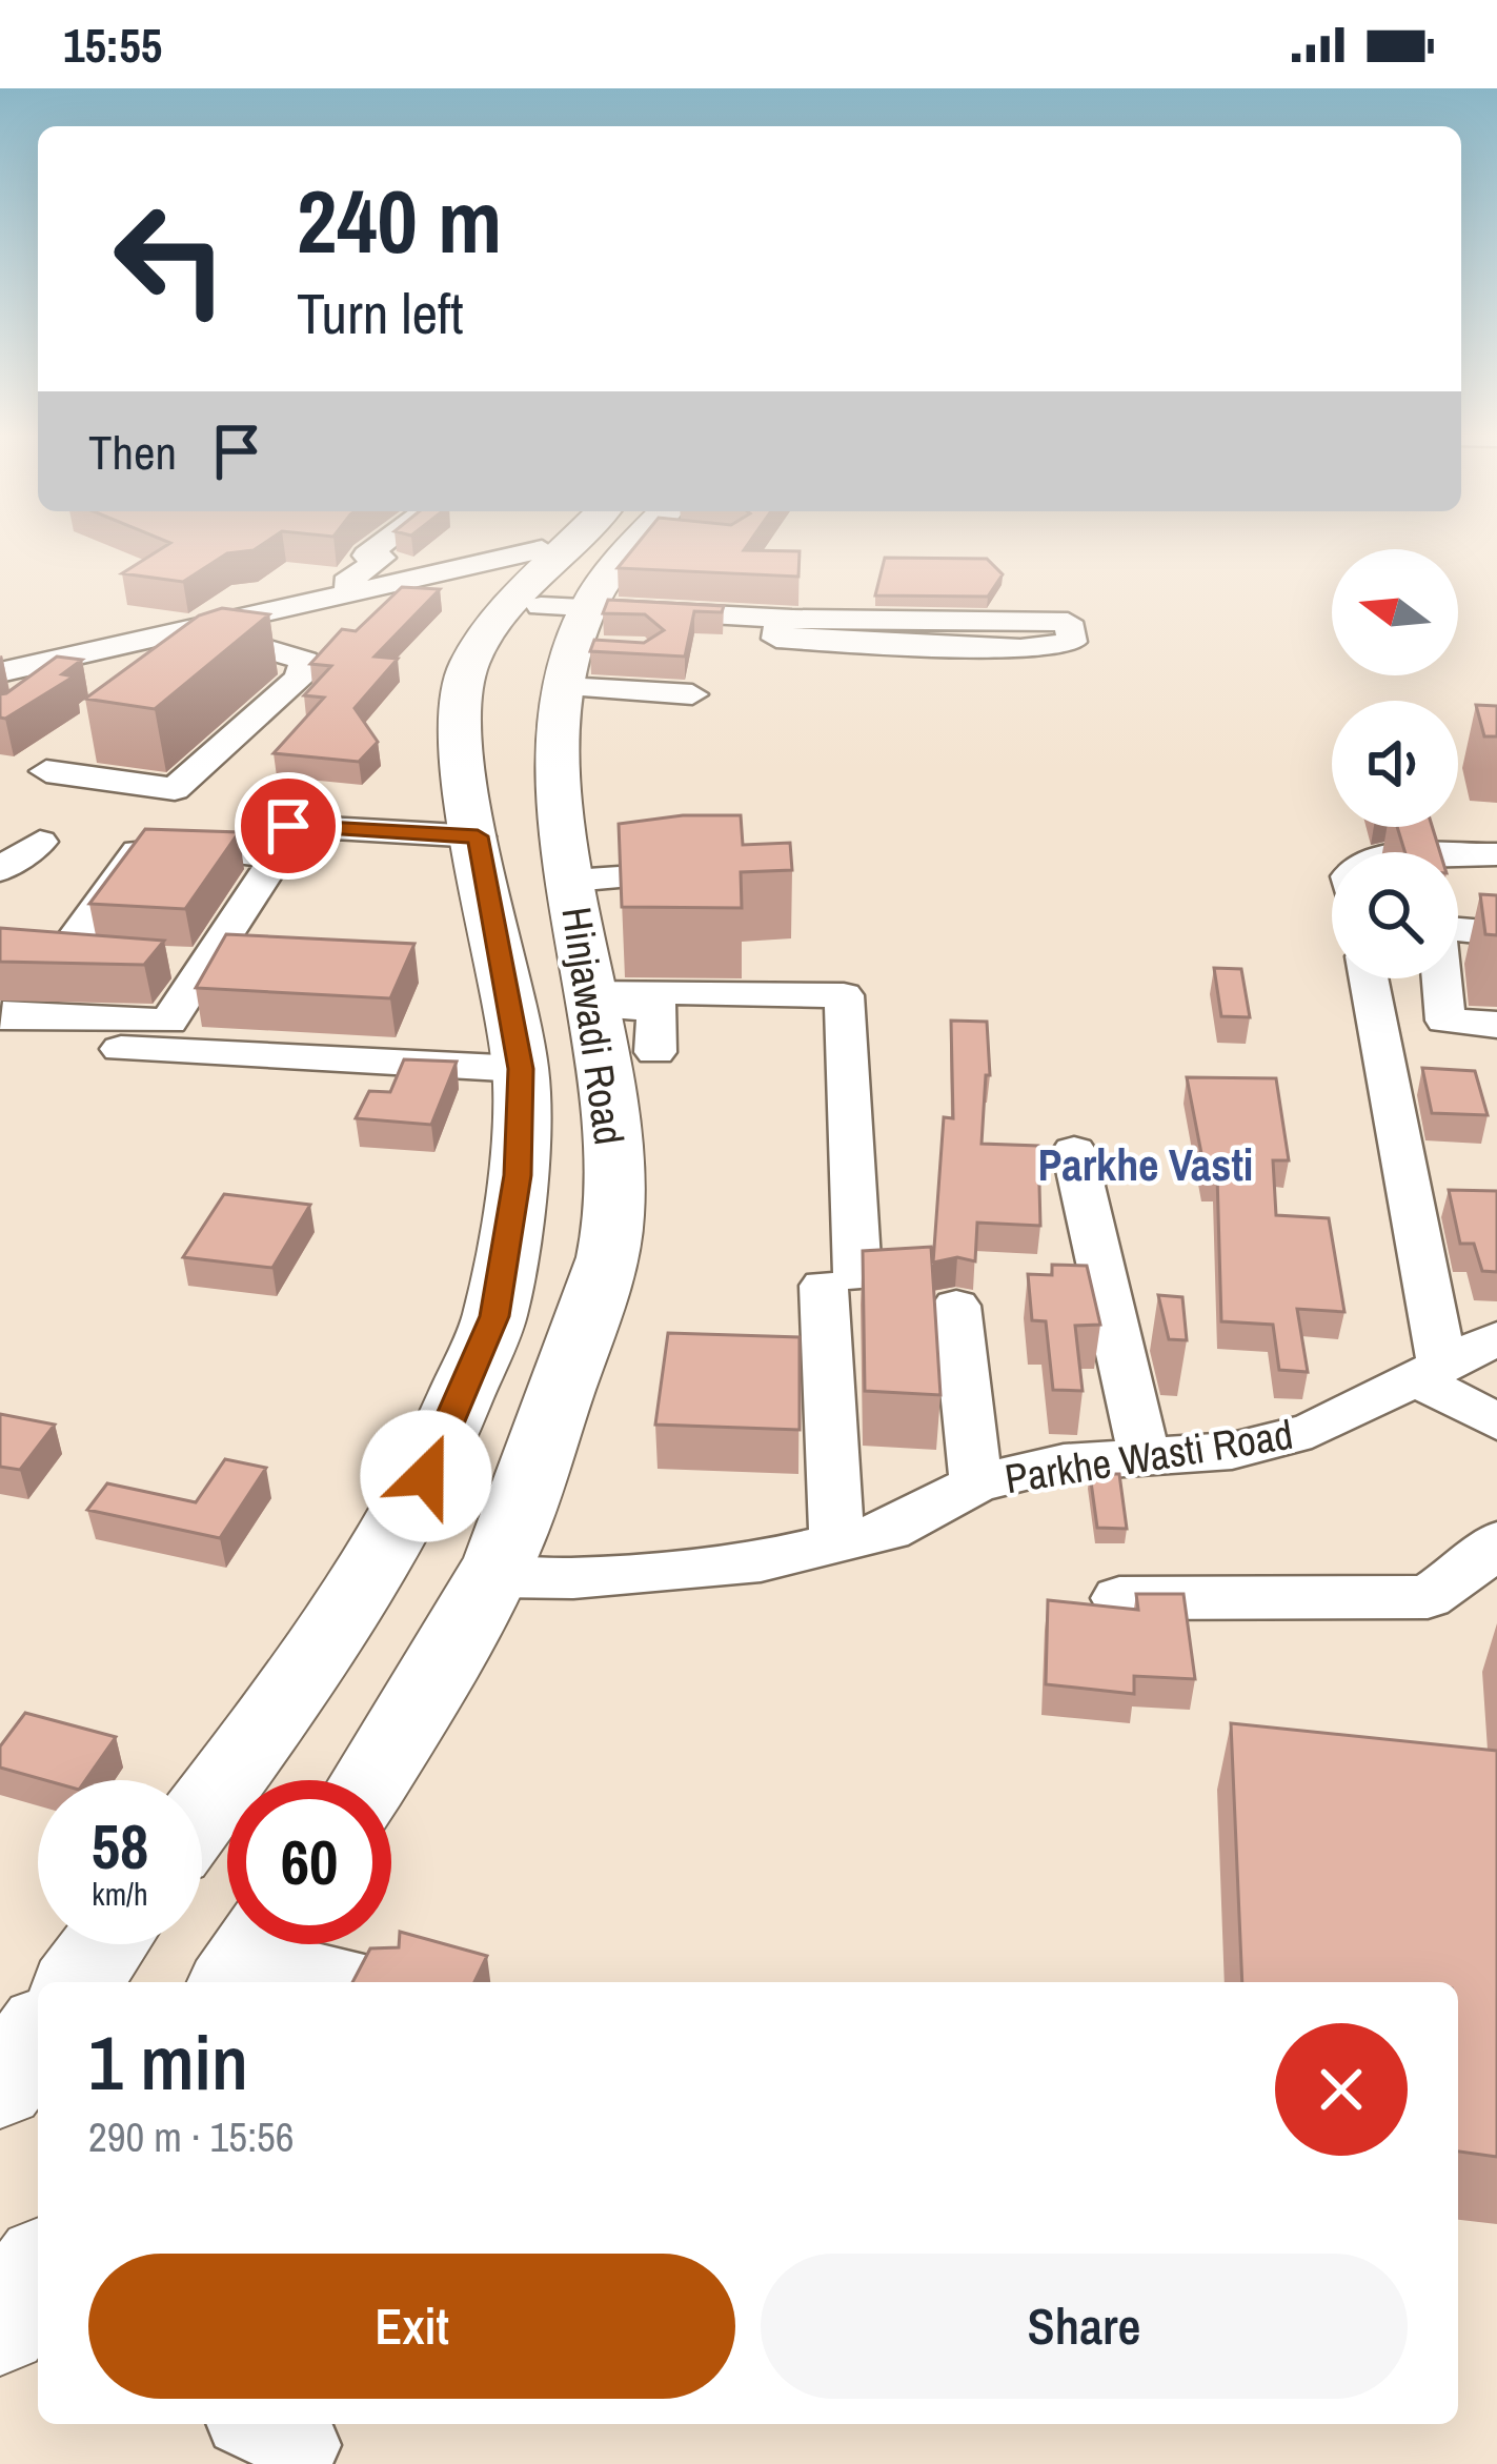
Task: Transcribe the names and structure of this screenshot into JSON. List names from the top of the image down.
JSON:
{
  "streets": {
    "main road": ["Hinjawadi Road"],
    "street": ["Parkhe Wasti Road"]
  },
  "crossings": [
    ["Hinjawadi Road", "Parkhe Wasti Road"]
  ],
  "districts": ["Parkhe Vasti"],
  "north": "left",
  "page": {
    "status": "15:55",
    "turn": ["240 m", "Turn left"],
    "then": "Then",
    "speed": "58 km/h",
    "limit": "60",
    "heading": ["1 min", "290 m · 15:56"],
    "buttons": ["Exit", "Share"]
  }
}
